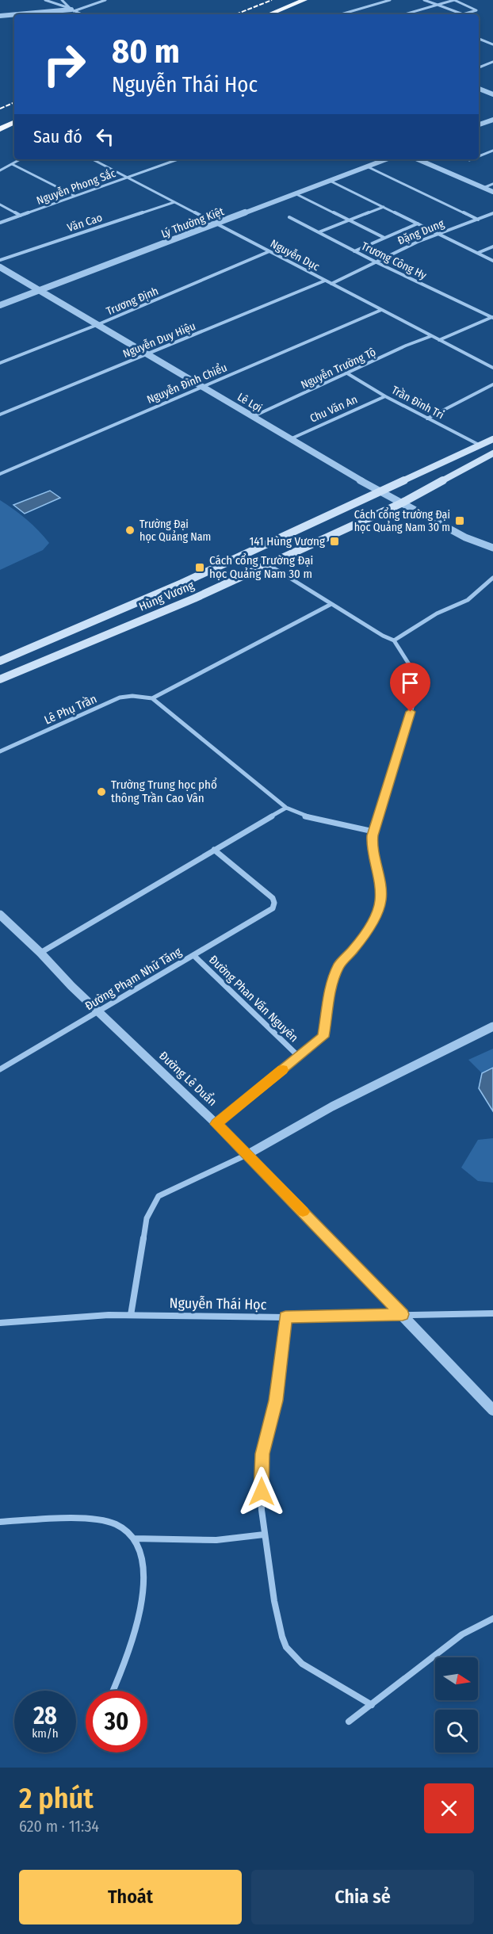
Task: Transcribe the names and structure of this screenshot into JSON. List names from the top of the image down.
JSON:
{
  "streets": {
    "main road": ["Hùng Vương"],
    "street": [
      "Nguyễn Phong Sắc",
      "Văn Cao",
      "Lý Thường Kiệt",
      "Đặng Dung",
      "Nguyễn Dục",
      "Trương Công Hy",
      "Trương Định",
      "Nguyễn Duy Hiệu",
      "Nguyễn Trường Tộ",
      "Nguyễn Đình Chiểu",
      "Lê Lợi",
      "Trần Đình Tri",
      "Chu Văn An",
      "Lê Phụ Trần",
      "Đường Phạm Nhữ Tăng",
      "Đường Phan Văn Nguyên",
      "Đường Lê Duẩn",
      "Nguyễn Thái Học"
    ]
  },
  "crossings": [
    ["Nguyễn Phong Sắc", "Nguyễn Dục"],
    ["Văn Cao", "Nguyễn Dục"],
    ["Lý Thường Kiệt", "Nguyễn Dục"],
    ["Lý Thường Kiệt", "Lê Lợi"],
    ["Đặng Dung", "Nguyễn Dục"],
    ["Đặng Dung", "Trương Công Hy"],
    ["Nguyễn Dục", "Trương Định"],
    ["Nguyễn Dục", "Nguyễn Duy Hiệu"],
    ["Nguyễn Dục", "Nguyễn Trường Tộ"],
    ["Nguyễn Dục", "Nguyễn Đình Chiểu"],
    ["Trương Định", "Lê Lợi"],
    ["Nguyễn Duy Hiệu", "Lê Lợi"],
    ["Nguyễn Trường Tộ", "Lê Lợi"],
    ["Nguyễn Trường Tộ", "Trần Đình Tri"],
    ["Nguyễn Đình Chiểu", "Lê Lợi"],
    ["Lê Lợi", "Chu Văn An"],
    ["Lê Lợi", "Hùng Vương"],
    ["Trần Đình Tri", "Chu Văn An"],
    ["Trần Đình Tri", "Hùng Vương"],
    ["Đường Phạm Nhữ Tăng", "Đường Phan Văn Nguyên"],
    ["Đường Phạm Nhữ Tăng", "Đường Lê Duẩn"],
    ["Đường Lê Duẩn", "Nguyễn Thái Học"]
  ],
  "places": {
    "transit": ["Cách cổng trường Đại học Quảng Nam 30 m", "141 Hùng Vương", "Cách cổng Trường Đại học Quảng Nam 30 m"],
    "other": ["Trường Đại học Quảng Nam", "Trường Trung học phổ thông Trần Cao Vân"]
  },
  "north": "right",
  "page": {
    "turn": ["80 m", "Nguyễn Thái Học"],
    "then": "Sau đó",
    "speed": "28 km/h",
    "limit": "30",
    "heading": ["2 phút", "620 m · 11:34"],
    "buttons": ["Thoát", "Chia sẻ"]
  }
}
